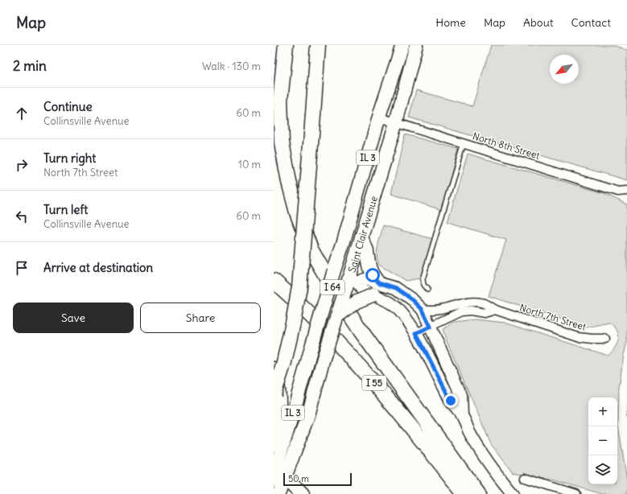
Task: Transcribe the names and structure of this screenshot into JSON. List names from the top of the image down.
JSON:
{
  "streets": {
    "highway": ["I 64", "I 55"],
    "main road": ["IL 3", "Saint Clair Avenue"],
    "street": ["North 8th Street", "North 7th Street"]
  },
  "crossings": [
    ["North 8th Street", "Saint Clair Avenue"]
  ],
  "scale_bar": "50 m",
  "north": "bottom left",
  "page": {
    "header": "Map",
    "nav": [
      "Home",
      "Map",
      "About",
      "Contact"
    ],
    "heading": ["2 min", "Walk · 130 m"],
    "list": [
      ["Continue", "Collinsville Avenue", "60 m"],
      ["Turn right", "North 7th Street", "10 m"],
      ["Turn left", "Collinsville Avenue", "60 m"],
      "Arrive at destination"
    ],
    "buttons": ["Save", "Share"],
    "map_buttons": ["+", "−"],
    "scale": "50 m"
  }
}
